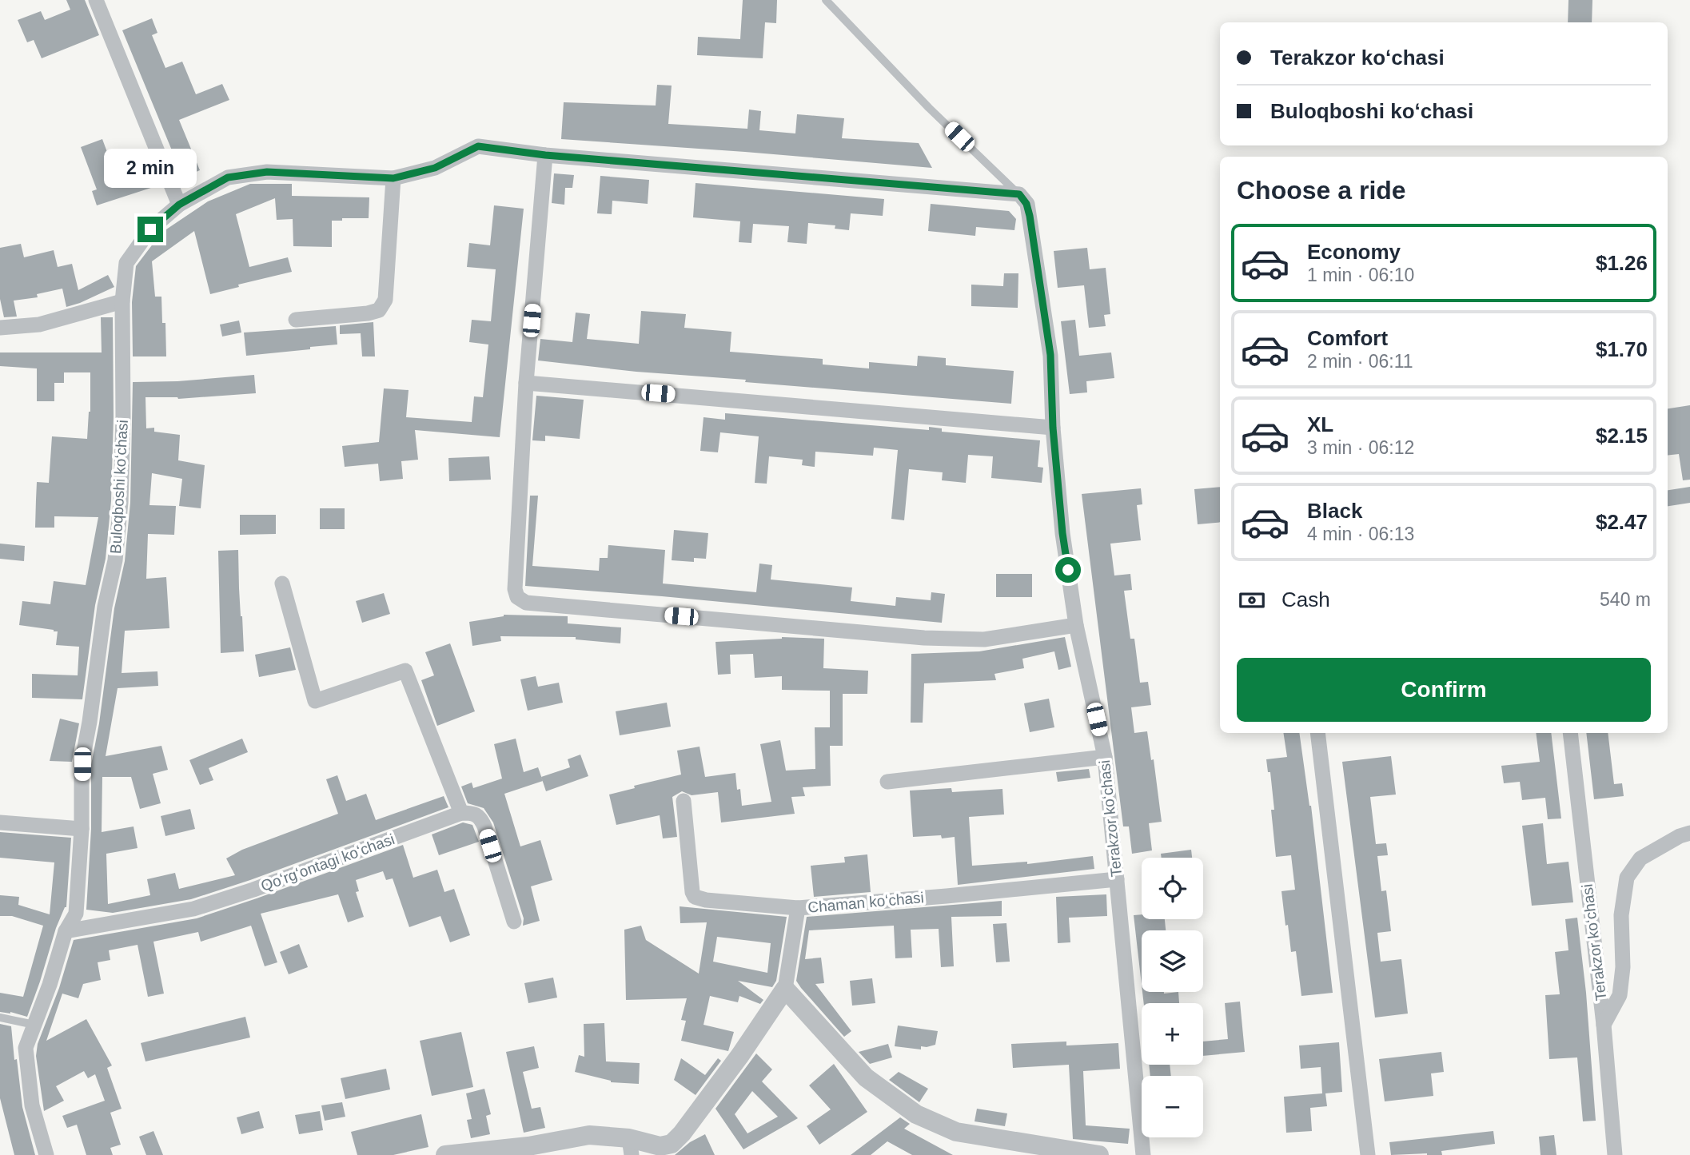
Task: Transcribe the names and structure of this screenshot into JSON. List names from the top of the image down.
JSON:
{
  "streets": {
    "street": [
      "Buloqboshi koʻchasi",
      "Terakzor koʻchasi",
      "Qoʻrgʻontagi koʻchasi",
      "Chaman koʻchasi"
    ]
  },
  "crossings": [
    ["Buloqboshi koʻchasi", "Qoʻrgʻontagi koʻchasi"],
    ["Terakzor koʻchasi", "Chaman koʻchasi"]
  ],
  "page": {
    "banner": ["Terakzor koʻchasi", "Buloqboshi koʻchasi"],
    "bubble": "2 min",
    "heading": "Choose a ride",
    "list": [
      {
        "name": "Economy",
        "note": "1 min · 06:10",
        "value": "$1.26"
      },
      {
        "name": "Comfort",
        "note": "2 min · 06:11",
        "value": "$1.70"
      },
      {
        "name": "XL",
        "note": "3 min · 06:12",
        "value": "$2.15"
      },
      {
        "name": "Black",
        "note": "4 min · 06:13",
        "value": "$2.47"
      }
    ],
    "pay": ["Cash", "540 m"],
    "buttons": "Confirm",
    "map_buttons": ["+", "−"]
  }
}
